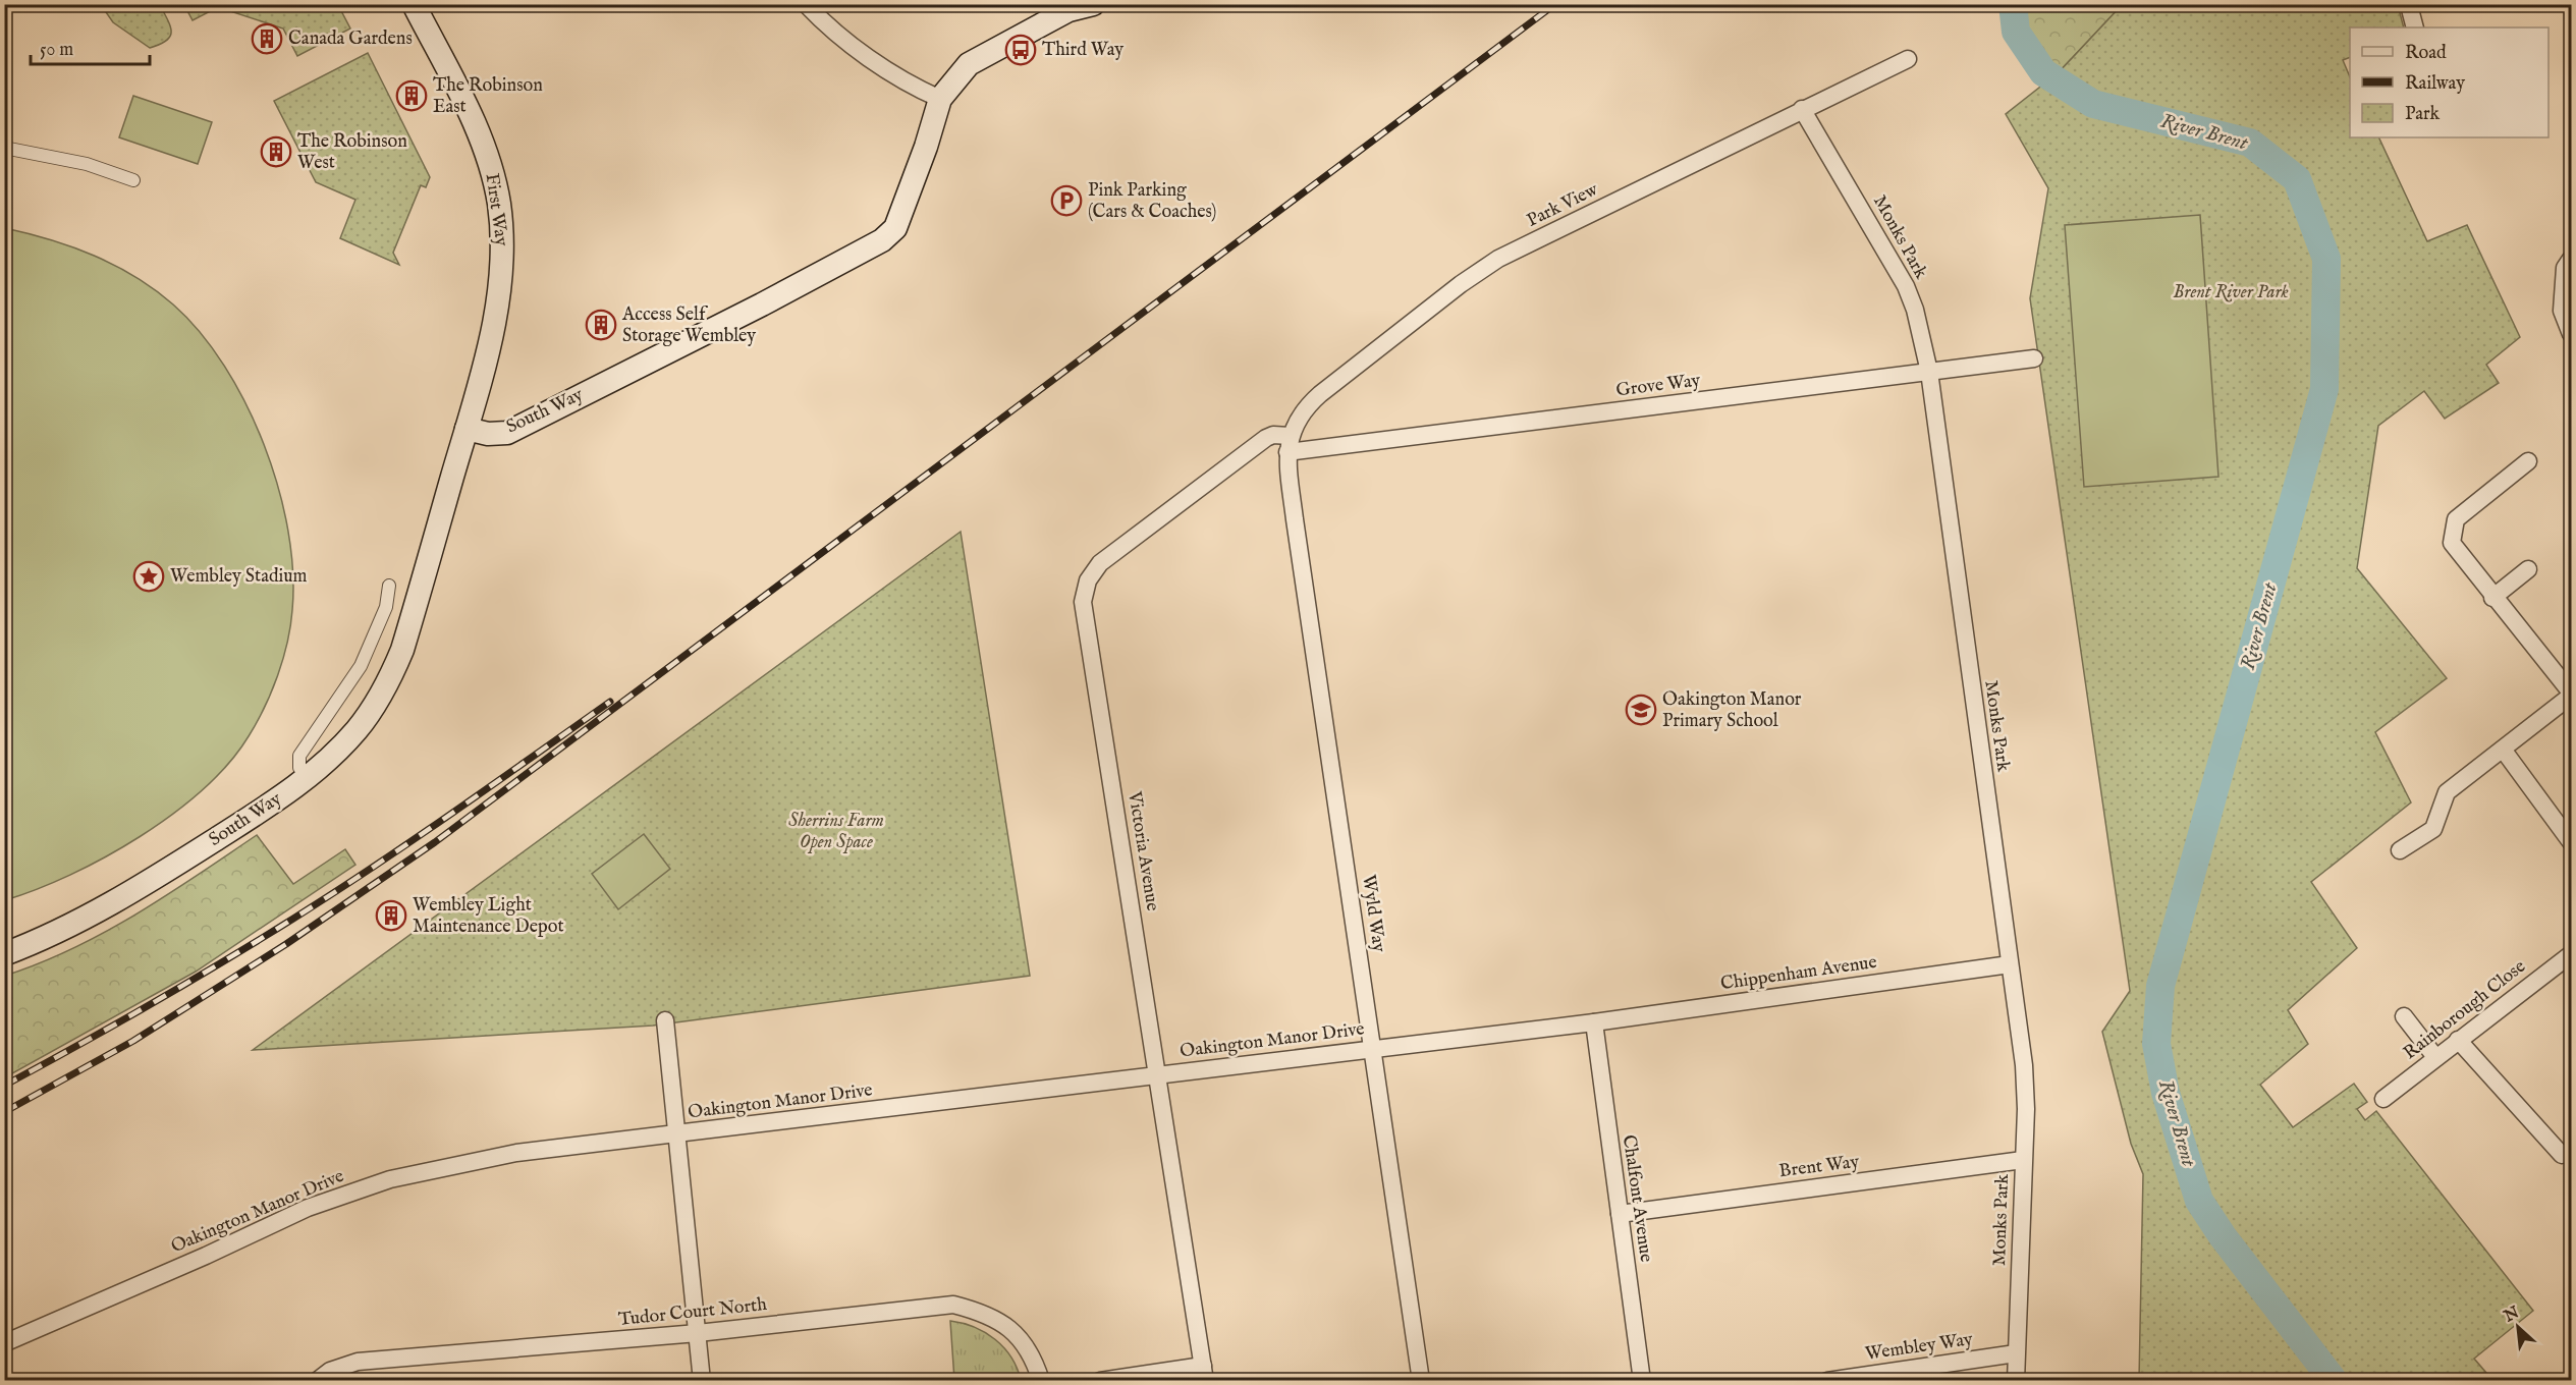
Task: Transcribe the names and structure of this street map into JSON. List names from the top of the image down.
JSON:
{
  "streets": {
    "main road": ["First Way", "South Way"],
    "street": [
      "Park View",
      "Monks Park",
      "Grove Way",
      "Victoria Avenue",
      "Wyld Way",
      "Chippenham Avenue",
      "Rainborough Close",
      "Oakington Manor Drive",
      "Brent Way",
      "Chalfont Avenue",
      "Tudor Court North",
      "Wembley Way"
    ]
  },
  "crossings": [
    ["Park View", "Monks Park"],
    ["Park View", "Grove Way"],
    ["Park View", "Victoria Avenue"],
    ["Park View", "Wyld Way"],
    ["First Way", "South Way"],
    ["Monks Park", "Grove Way"],
    ["Monks Park", "Chippenham Avenue"],
    ["Monks Park", "Brent Way"],
    ["Monks Park", "Wembley Way"],
    ["Grove Way", "Victoria Avenue"],
    ["Grove Way", "Wyld Way"],
    ["Victoria Avenue", "Wyld Way"],
    ["Victoria Avenue", "Oakington Manor Drive"],
    ["Wyld Way", "Oakington Manor Drive"],
    ["Chippenham Avenue", "Oakington Manor Drive"],
    ["Chippenham Avenue", "Chalfont Avenue"],
    ["Oakington Manor Drive", "Chalfont Avenue"],
    ["Brent Way", "Chalfont Avenue"]
  ],
  "water": ["River Brent"],
  "parks": ["Brent River Park", "Sherrins Farm Open Space"],
  "places": {
    "building": [
      "Canada Gardens",
      "The Robinson East",
      "The Robinson West",
      "Access Self Storage Wembley",
      "Wembley Light Maintenance Depot"
    ],
    "bus stop": ["Third Way"],
    "parking": ["Pink Parking (Cars & Coaches)"],
    "place": ["Wembley Stadium"],
    "school or university": ["Oakington Manor Primary School"]
  },
  "legend": ["Road", "Railway", "Park"],
  "scale_bar": "50 m",
  "north": "top left"
}
